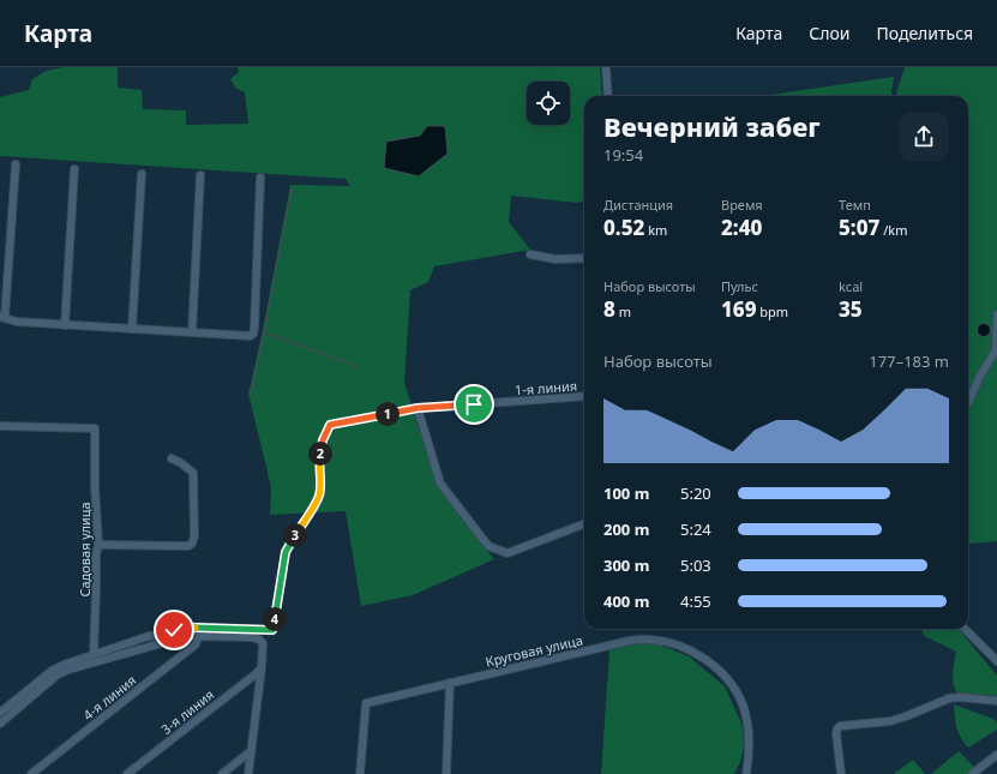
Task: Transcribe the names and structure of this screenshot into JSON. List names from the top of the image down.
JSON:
{
  "streets": {
    "street": [
      "1-я линия",
      "Садовая улица",
      "Круговая улица",
      "4-я линия",
      "3-я линия"
    ]
  },
  "crossings": [
    ["1-я линия", "Садовая улица"]
  ],
  "page": {
    "header": "Карта",
    "nav": ["Карта", "Слои", "Поделиться"],
    "heading": ["Вечерний забег", "19:54"],
    "stats": [
      ["Дистанция", "0.52 km"],
      ["Время", "2:40"],
      ["Темп", "5:07 /km"],
      ["Набор высоты", "8 m"],
      ["Пульс", "169 bpm"],
      ["kcal", "35"]
    ],
    "chart": ["Набор высоты", "177–183 m"],
    "pins": [
      "1",
      "2",
      "3",
      "4"
    ],
    "list": [
      {
        "name": "100 m",
        "note": "5:20"
      },
      {
        "name": "200 m",
        "note": "5:24"
      },
      {
        "name": "300 m",
        "note": "5:03"
      },
      {
        "name": "400 m",
        "note": "4:55"
      }
    ]
  }
}
